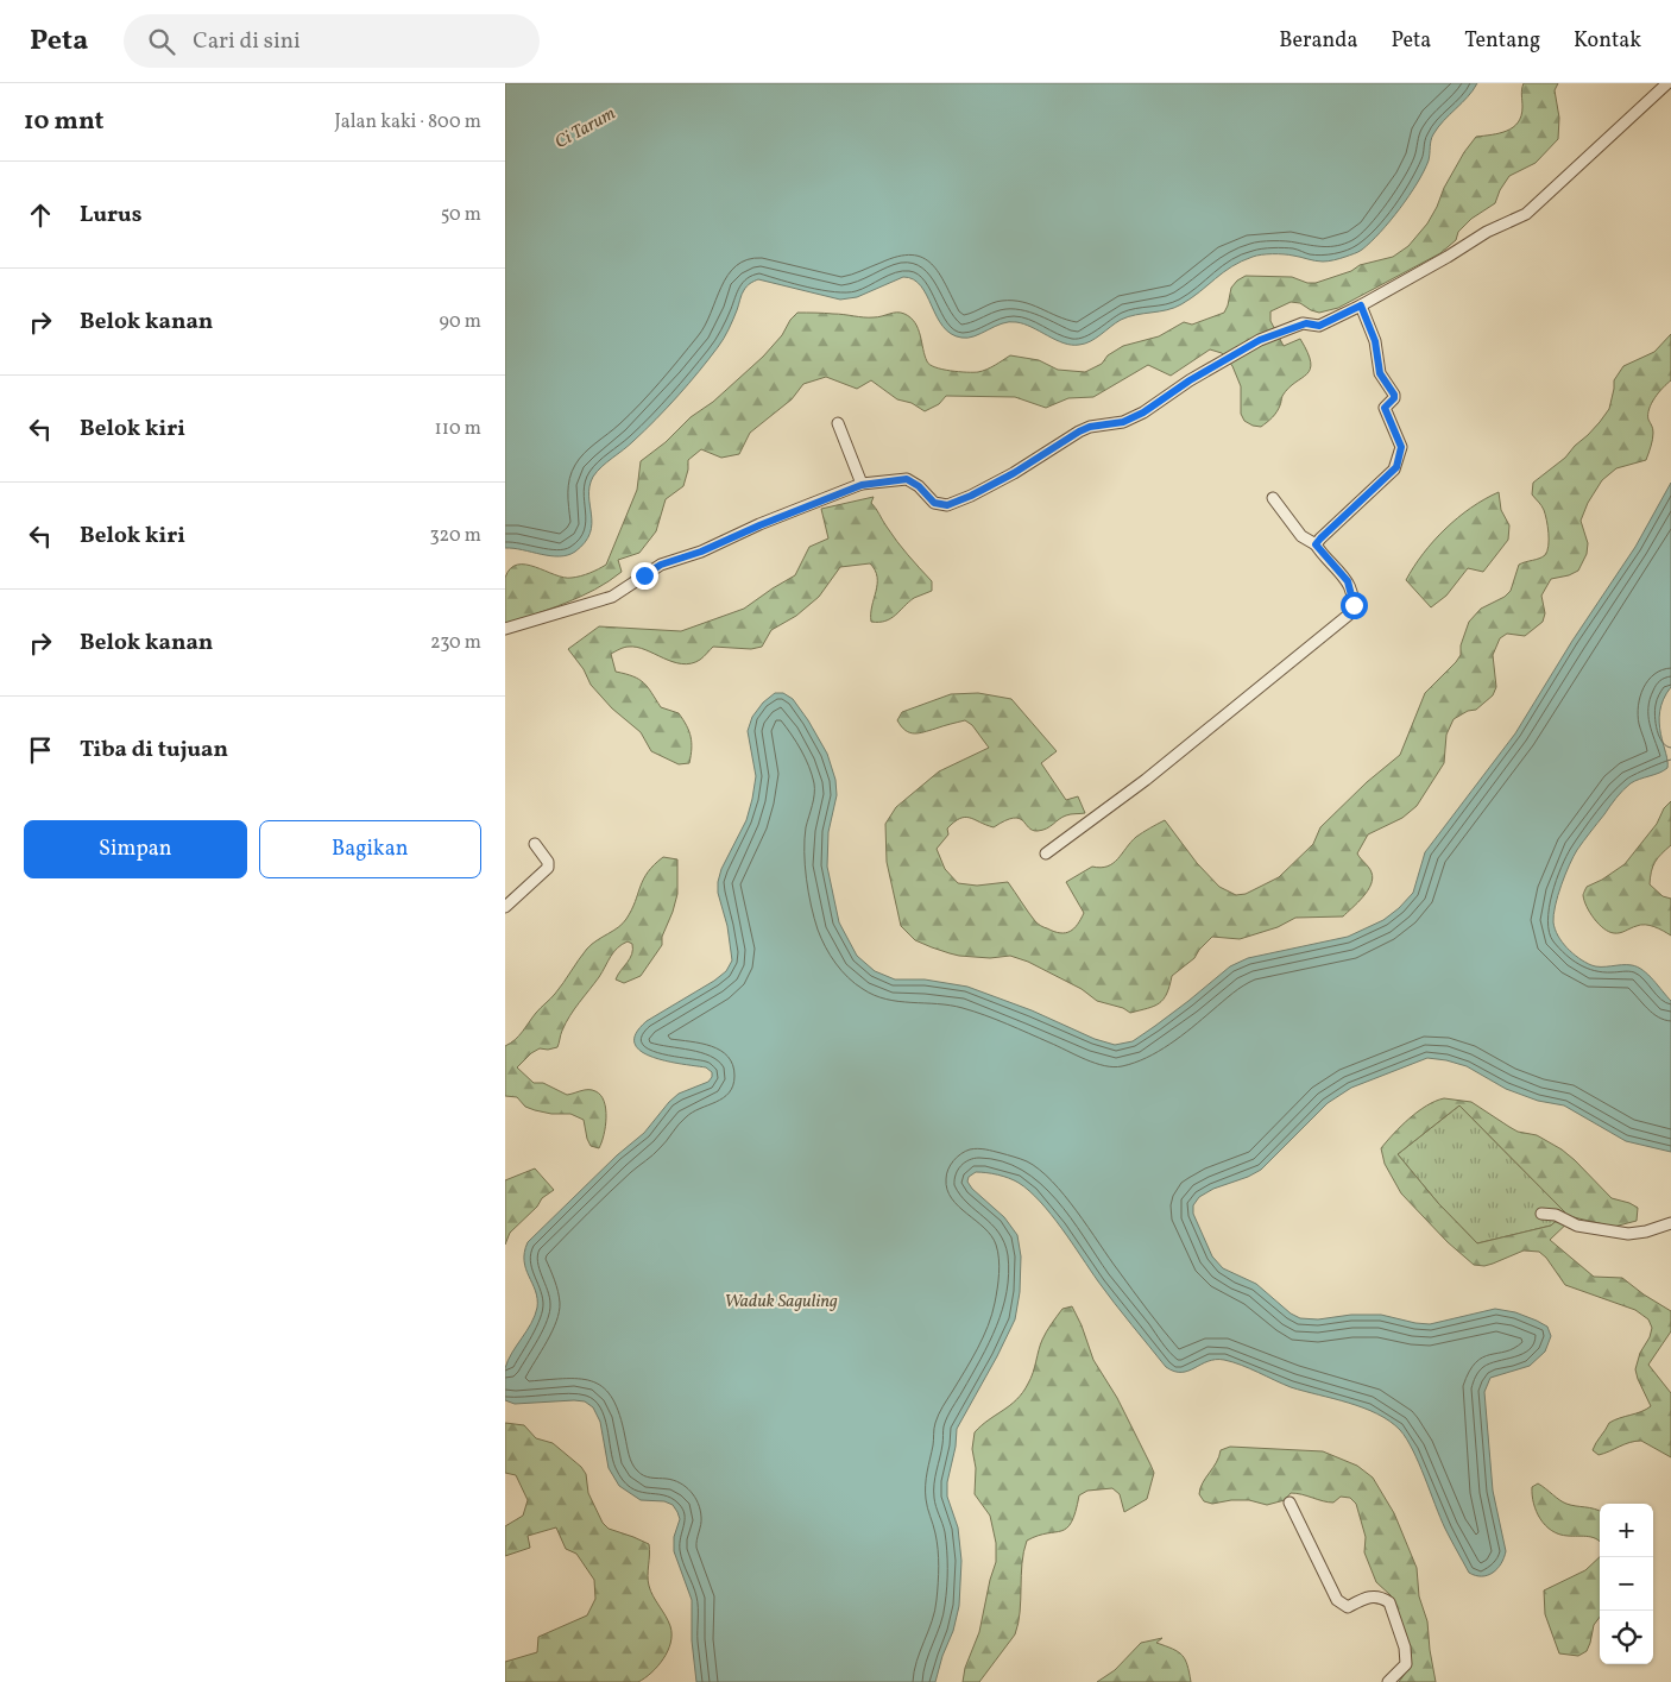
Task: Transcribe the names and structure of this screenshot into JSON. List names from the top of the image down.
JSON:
{
  "water": ["Ci Tarum", "Waduk Saguling"],
  "page": {
    "header": "Peta",
    "search": "Cari di sini",
    "nav": [
      "Beranda",
      "Peta",
      "Tentang",
      "Kontak"
    ],
    "heading": ["10 mnt", "Jalan kaki · 800 m"],
    "list": [
      ["Lurus", "50 m"],
      ["Belok kanan", "90 m"],
      ["Belok kiri", "110 m"],
      ["Belok kiri", "320 m"],
      ["Belok kanan", "230 m"],
      "Tiba di tujuan"
    ],
    "buttons": ["Simpan", "Bagikan"],
    "map_buttons": ["+", "−"]
  }
}
